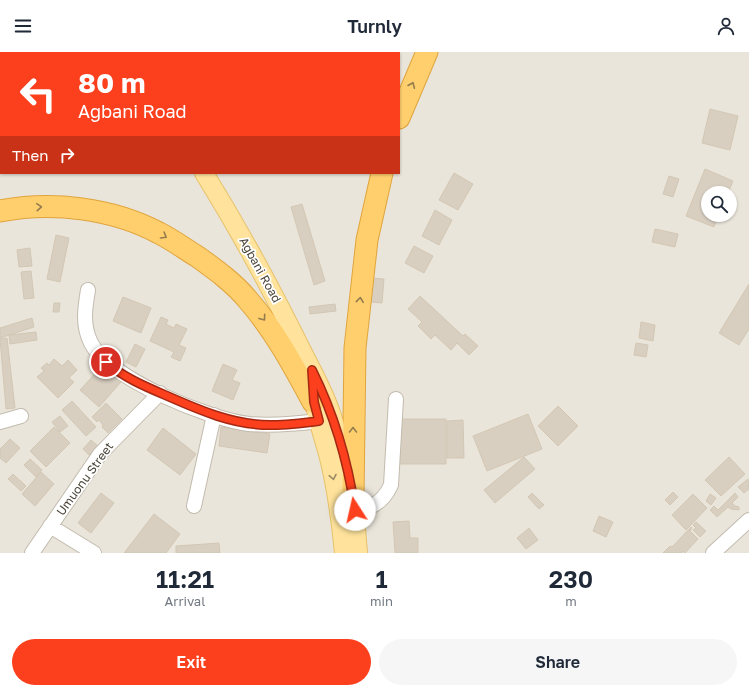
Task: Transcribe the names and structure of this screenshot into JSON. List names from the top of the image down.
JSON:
{
  "streets": {
    "main road": ["Agbani Road"],
    "street": ["Umuonu Street"]
  },
  "page": {
    "header": "Turnly",
    "turn": ["80 m", "Agbani Road"],
    "then": "Then",
    "eta": [
      "11:21",
      "Arrival",
      "1",
      "min",
      "230",
      "m"
    ],
    "buttons": ["Exit", "Share"]
  }
}
